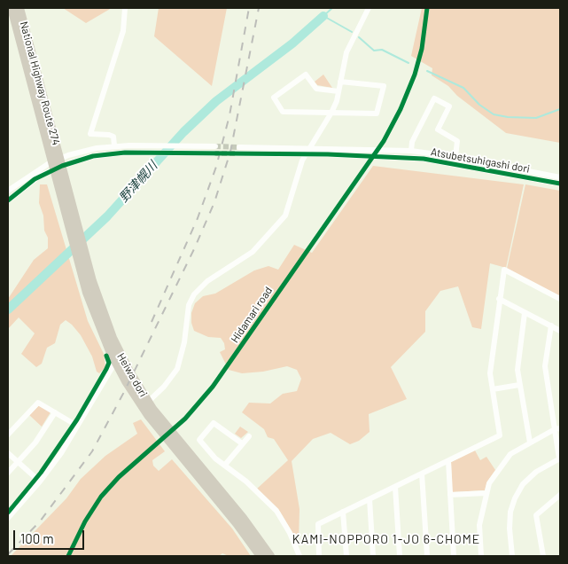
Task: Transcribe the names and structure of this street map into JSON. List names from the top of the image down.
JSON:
{
  "streets": {
    "highway": ["National Highway Route 274", "Heiwa dori"],
    "street": ["Atsubetsuhigashi dori"],
    "cycle path": ["Hidamari road"]
  },
  "crossings": [
    ["National Highway Route 274", "Heiwa dori"]
  ],
  "districts": ["KAMI-NOPPORO 1-JO 6-CHOME"],
  "water": ["野津幌川"],
  "scale_bar": "100 m"
}
